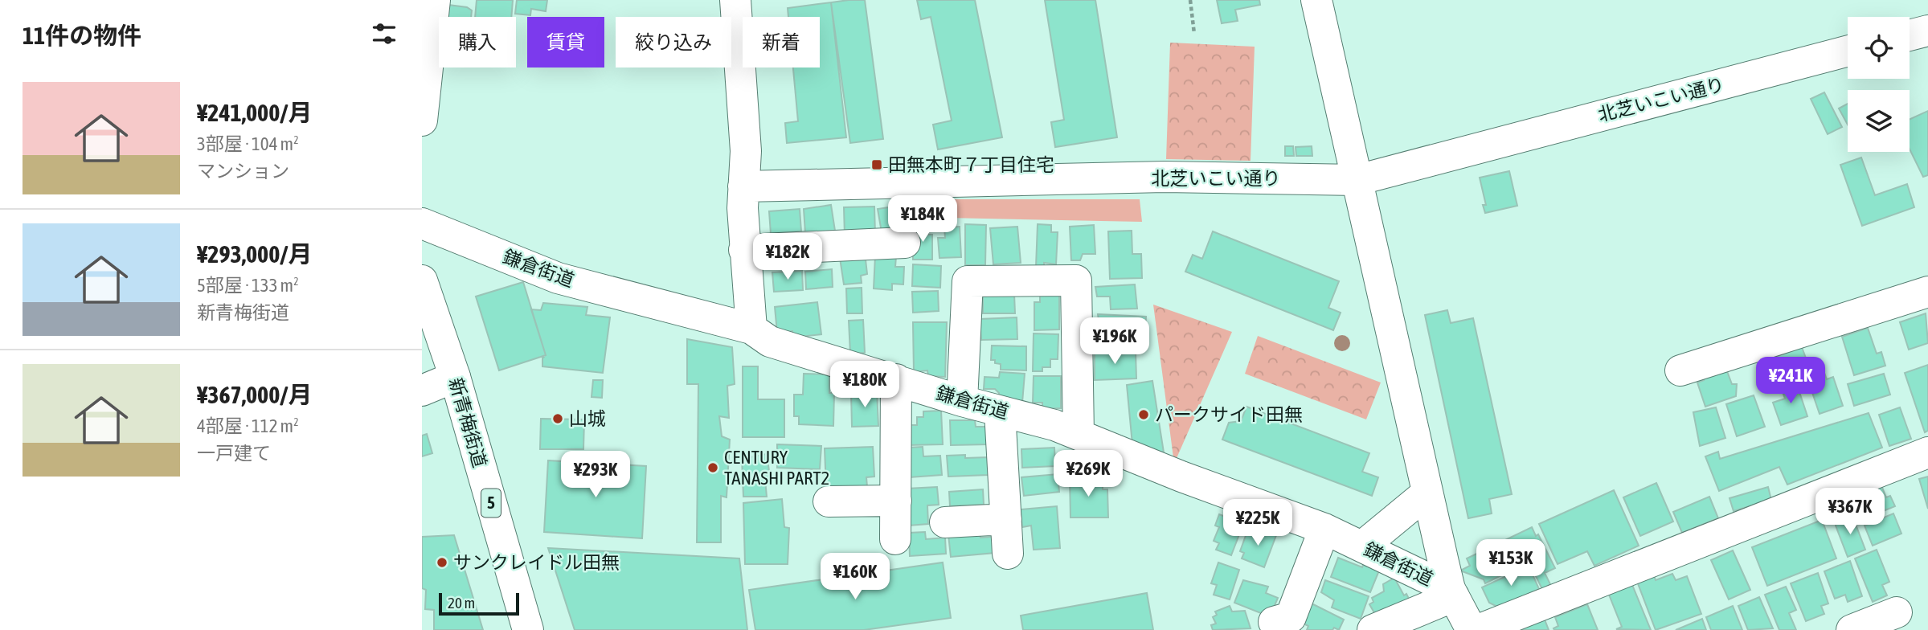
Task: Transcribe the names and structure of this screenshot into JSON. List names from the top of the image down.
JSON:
{
  "streets": {
    "street": [
      "北芝いこい通り",
      "鎌倉街道",
      "新青梅街道",
      "5"
    ]
  },
  "places": {
    "transit": ["田無本町７丁目住宅"],
    "other": [
      "パークサイド田無",
      "山城",
      "CENTURY TANASHI PART2",
      "サンクレイドル田無"
    ]
  },
  "scale_bar": "20 m",
  "page": {
    "heading": "11件の物件",
    "chip": [
      "購入",
      "賃貸",
      "絞り込み",
      "新着"
    ],
    "list": [
      {
        "name": "¥241,000/月",
        "note": "3部屋 · 104 m² · マンション"
      },
      {
        "name": "¥293,000/月",
        "note": "5部屋 · 133 m² · 新青梅街道"
      },
      {
        "name": "¥367,000/月",
        "note": "4部屋 · 112 m² · 一戸建て"
      }
    ],
    "price": [
      "¥184K",
      "¥182K",
      "¥196K",
      "¥241K",
      "¥180K",
      "¥269K",
      "¥293K",
      "¥367K",
      "¥225K",
      "¥153K",
      "¥160K"
    ],
    "scale": "20 m"
  }
}
